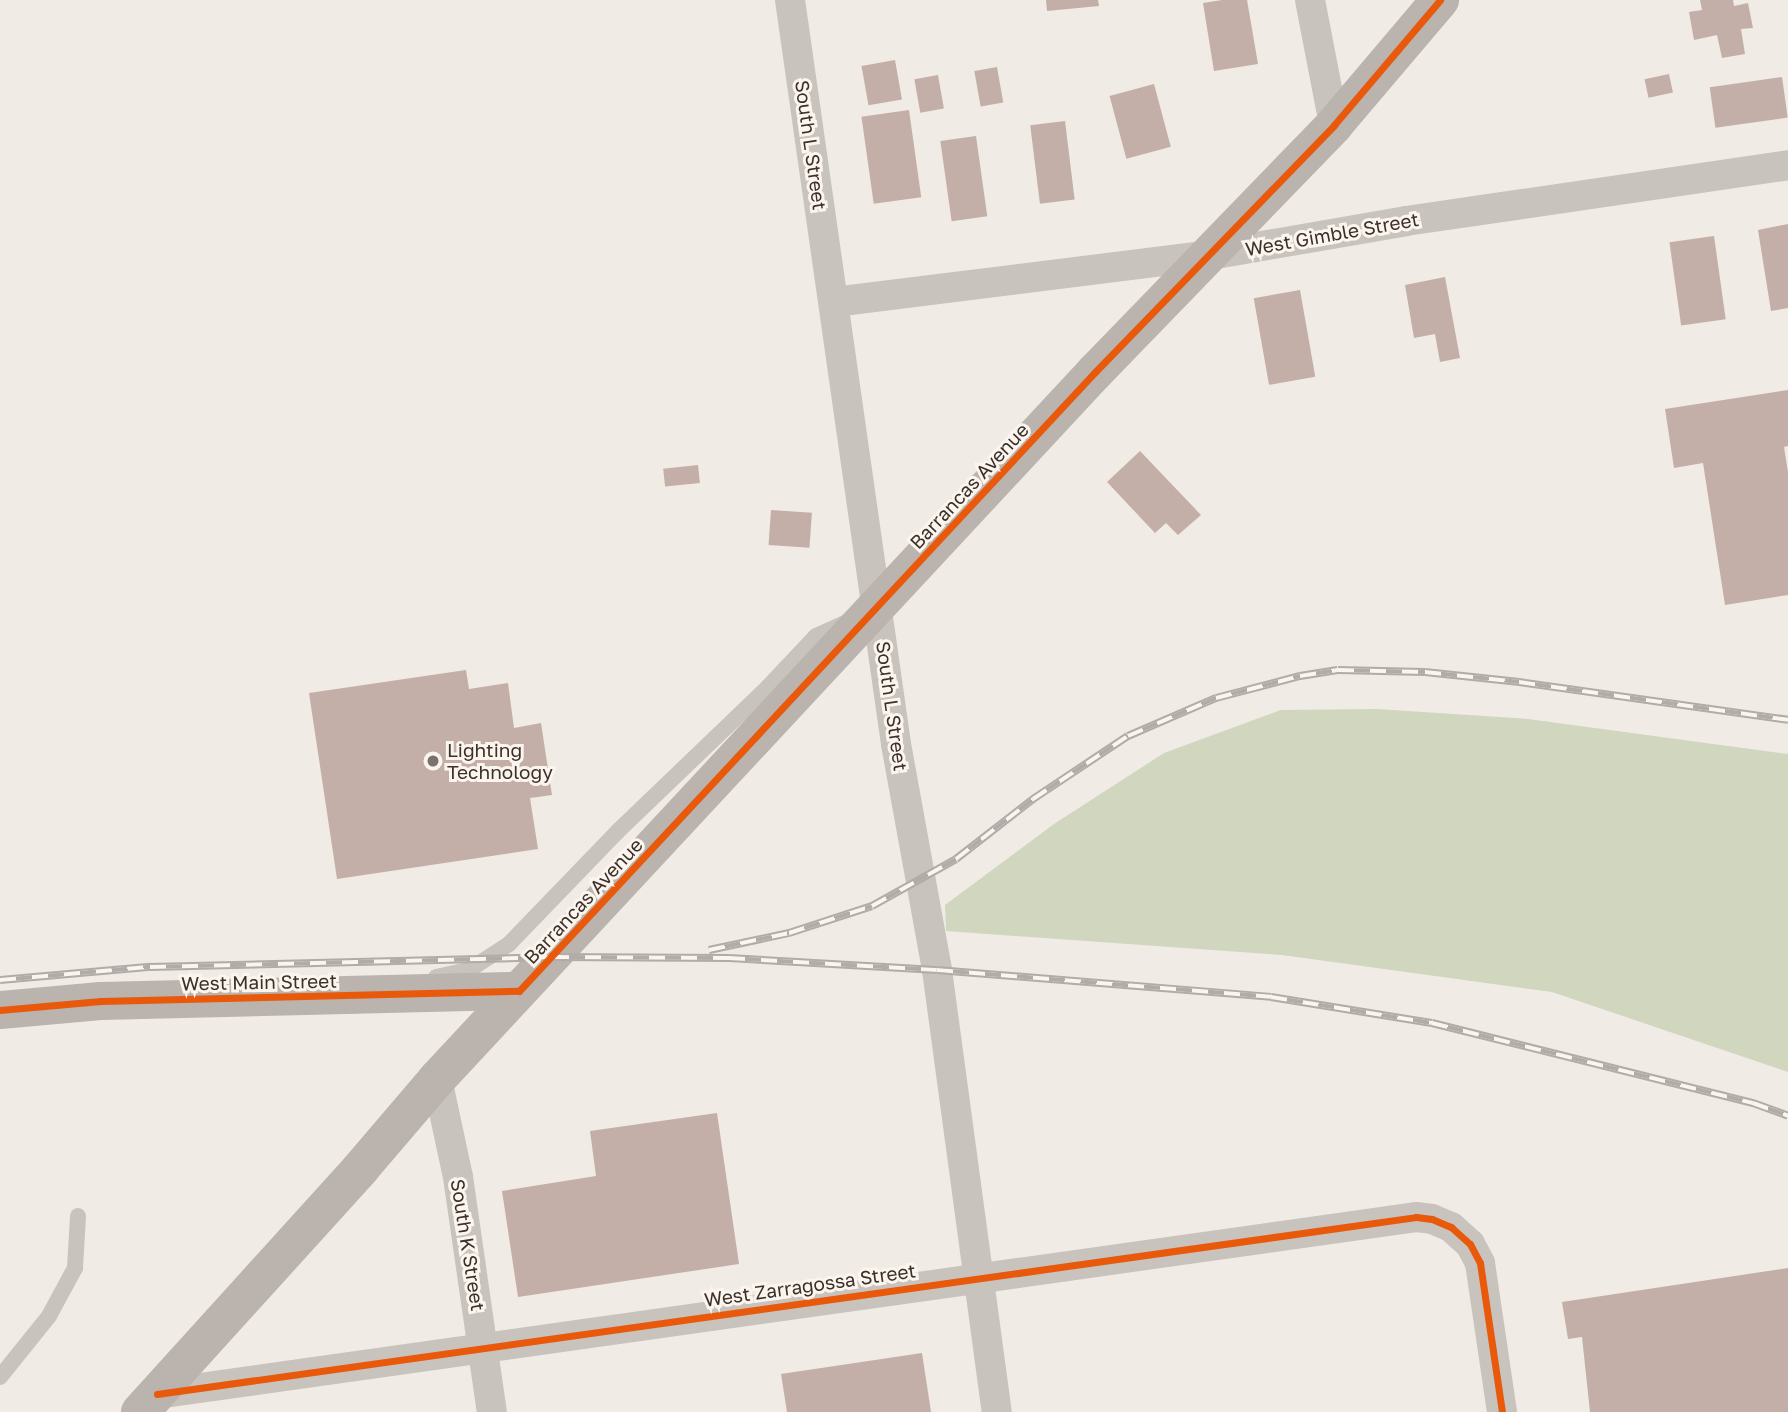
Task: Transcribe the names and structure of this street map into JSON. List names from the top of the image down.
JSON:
{
  "streets": {
    "main road": ["Barrancas Avenue", "West Main Street"],
    "street": [
      "South L Street",
      "West Gimble Street",
      "South K Street",
      "West Zarragossa Street"
    ]
  },
  "crossings": [
    ["South L Street", "West Gimble Street"],
    ["South L Street", "Barrancas Avenue"],
    ["South L Street", "West Zarragossa Street"],
    ["West Gimble Street", "Barrancas Avenue"],
    ["Barrancas Avenue", "West Main Street"],
    ["Barrancas Avenue", "South K Street"],
    ["Barrancas Avenue", "West Zarragossa Street"],
    ["South K Street", "West Zarragossa Street"]
  ],
  "places": ["Lighting Technology"]
}
